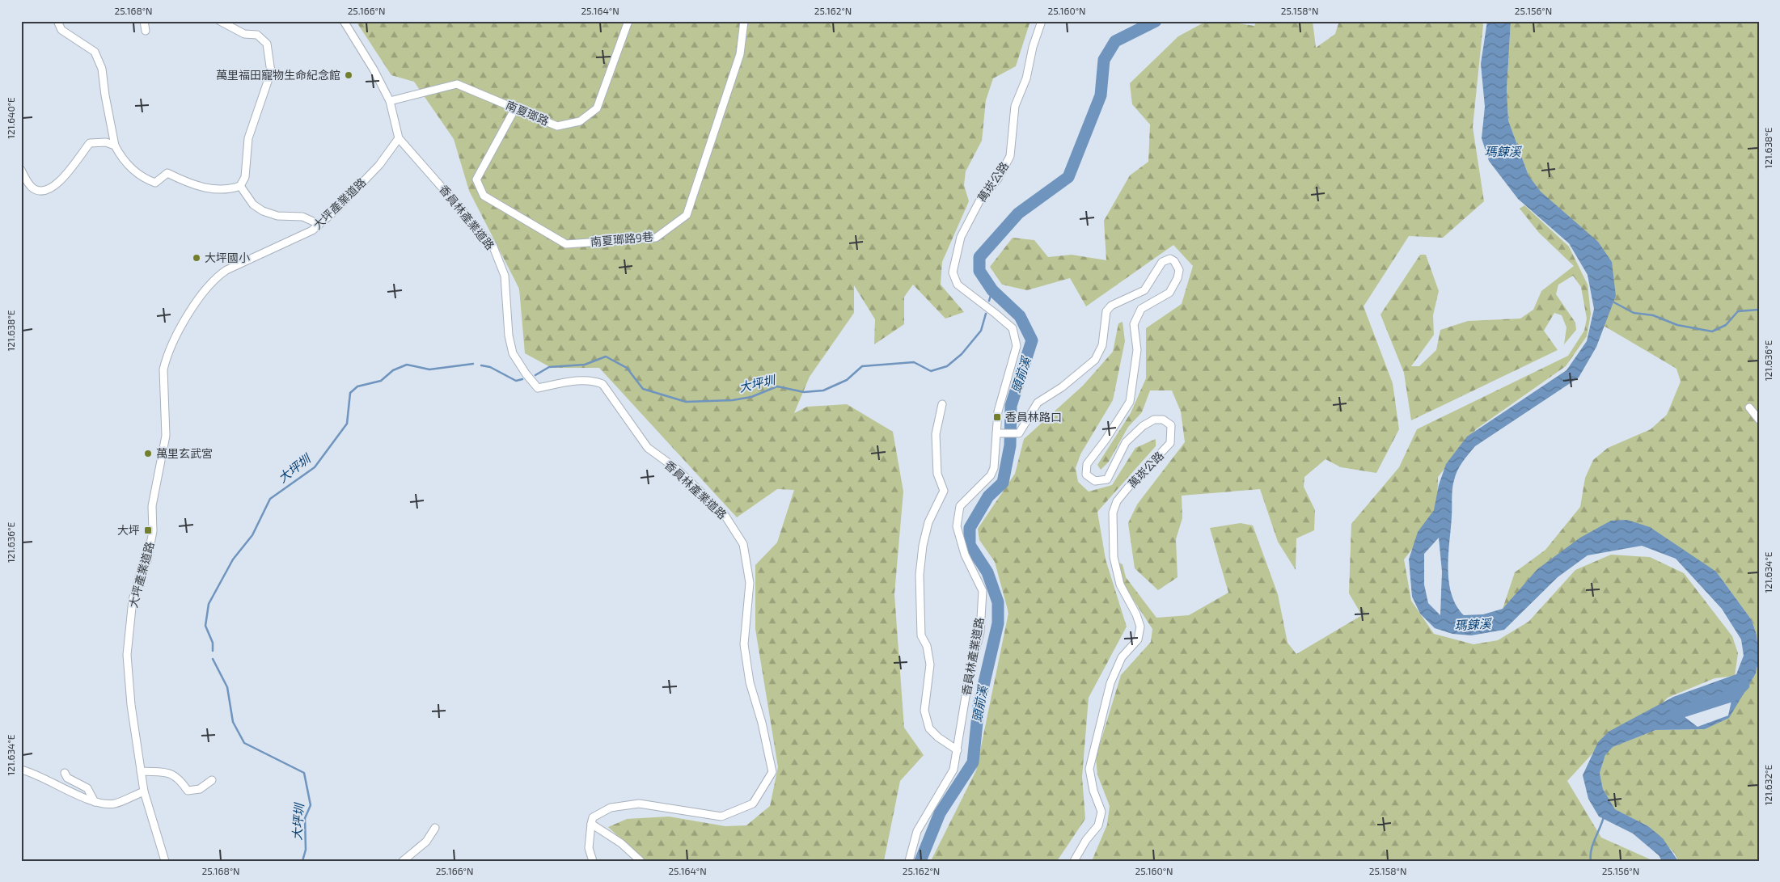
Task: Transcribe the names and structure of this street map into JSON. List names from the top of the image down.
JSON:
{
  "streets": {
    "street": [
      "南夏瑯路",
      "萬崁公路",
      "大坪產業道路",
      "香員林產業道路",
      "南夏瑯路9巷"
    ]
  },
  "crossings": [
    ["南夏瑯路", "南夏瑯路9巷"],
    ["萬崁公路", "香員林產業道路"],
    ["大坪產業道路", "香員林產業道路"]
  ],
  "water": ["瑪鋉溪", "頭前溪", "大坪圳"],
  "places": {
    "other": ["萬里福田寵物生命紀念館", "大坪國小", "萬里玄武宮"],
    "transit": ["香員林路口", "大坪"]
  },
  "coordinates": [
    "25.168°N",
    "25.166°N",
    "25.164°N",
    "25.162°N",
    "25.160°N",
    "25.158°N",
    "25.156°N",
    "121.640°E",
    "121.638°E",
    "121.636°E",
    "121.634°E",
    "121.632°E"
  ]
}
